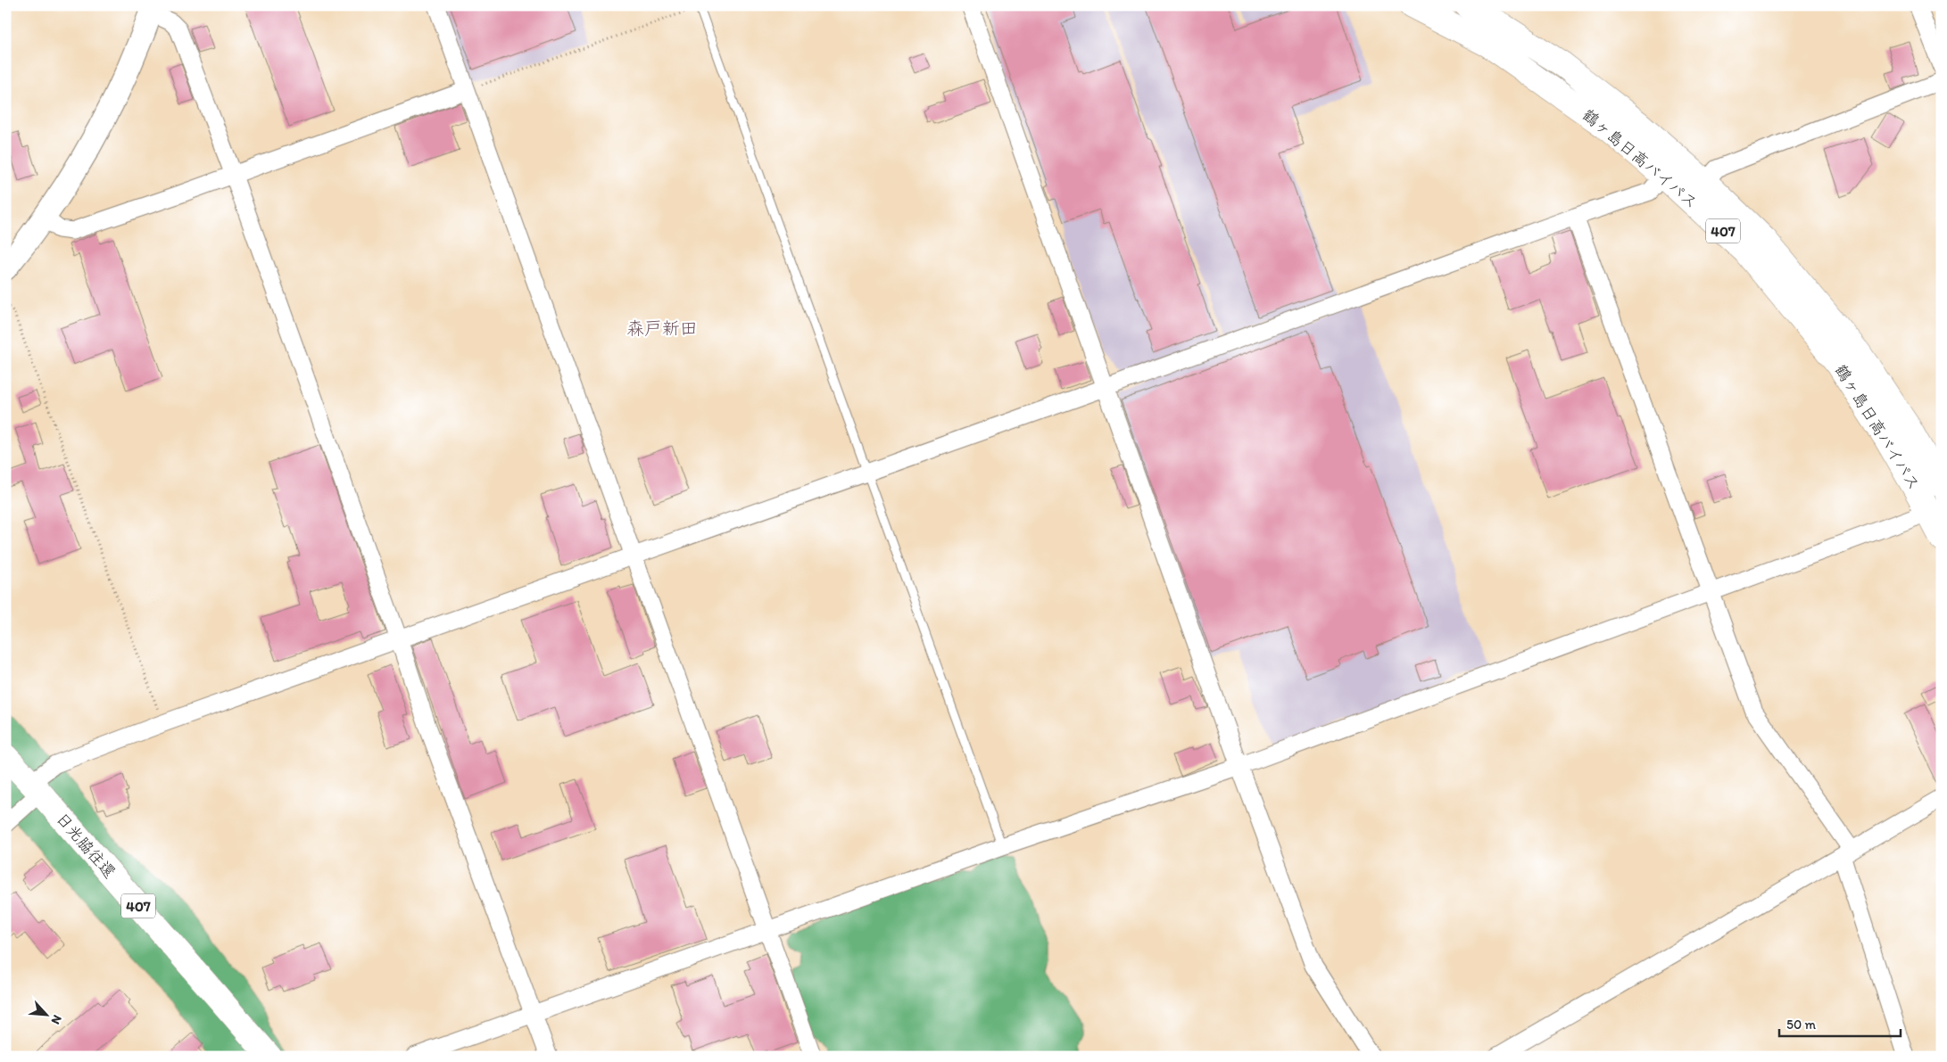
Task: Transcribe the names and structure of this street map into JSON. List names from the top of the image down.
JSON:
{
  "streets": {
    "highway": ["鶴ヶ島日高バイパス", "407", "日光脇往還"]
  },
  "districts": ["森戸新田"],
  "scale_bar": "50 m",
  "north": "bottom right"
}
